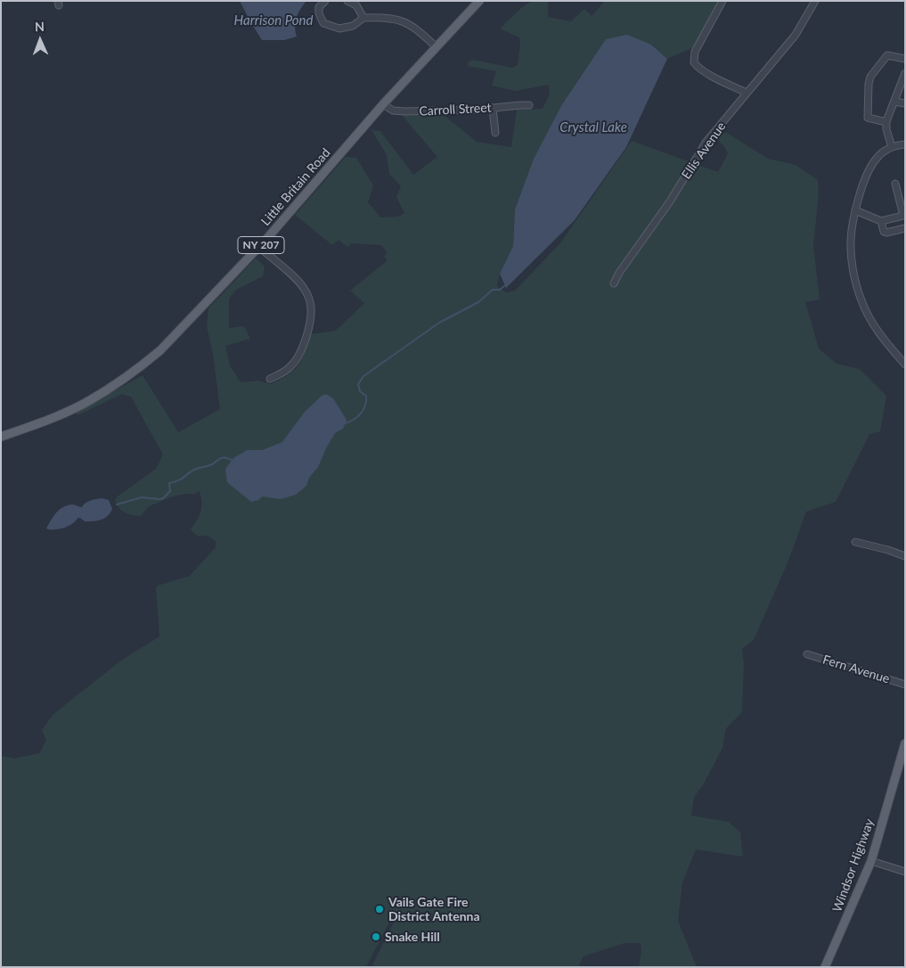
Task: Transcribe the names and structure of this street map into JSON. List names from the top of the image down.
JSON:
{
  "streets": {
    "main road": ["Little Britain Road", "NY 207", "Windsor Highway"],
    "street": ["Carroll Street", "Ellis Avenue", "Fern Avenue"]
  },
  "crossings": [
    ["Carroll Street", "Little Britain Road"]
  ],
  "water": ["Harrison Pond", "Crystal Lake"],
  "places": ["Vails Gate Fire District Antenna", "Snake Hill"],
  "north": "top"
}
